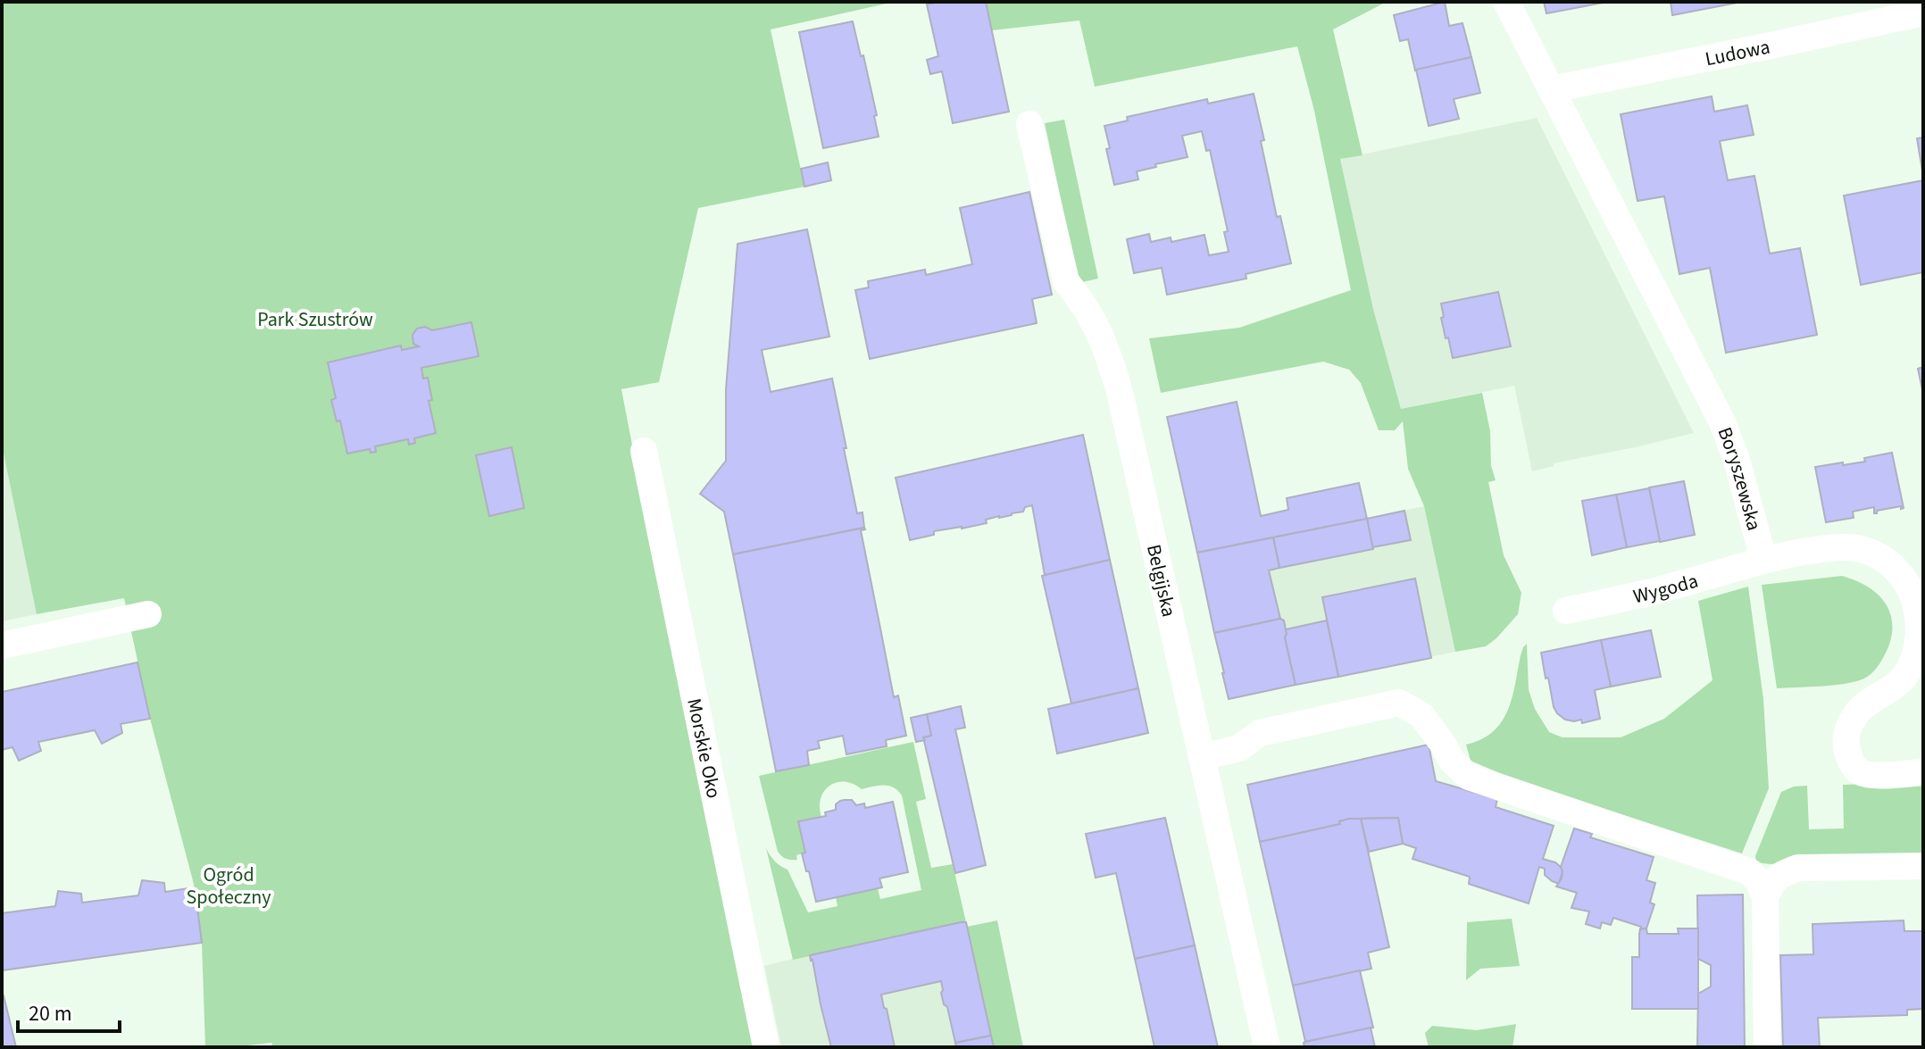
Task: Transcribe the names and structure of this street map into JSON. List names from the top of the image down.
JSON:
{
  "streets": {
    "street": [
      "Ludowa",
      "Boryszewska",
      "Belgijska",
      "Wygoda",
      "Morskie Oko"
    ]
  },
  "crossings": [
    ["Ludowa", "Boryszewska"],
    ["Boryszewska", "Wygoda"]
  ],
  "parks": ["Park Szustrów", "Ogród Społeczny"],
  "scale_bar": "20 m"
}
